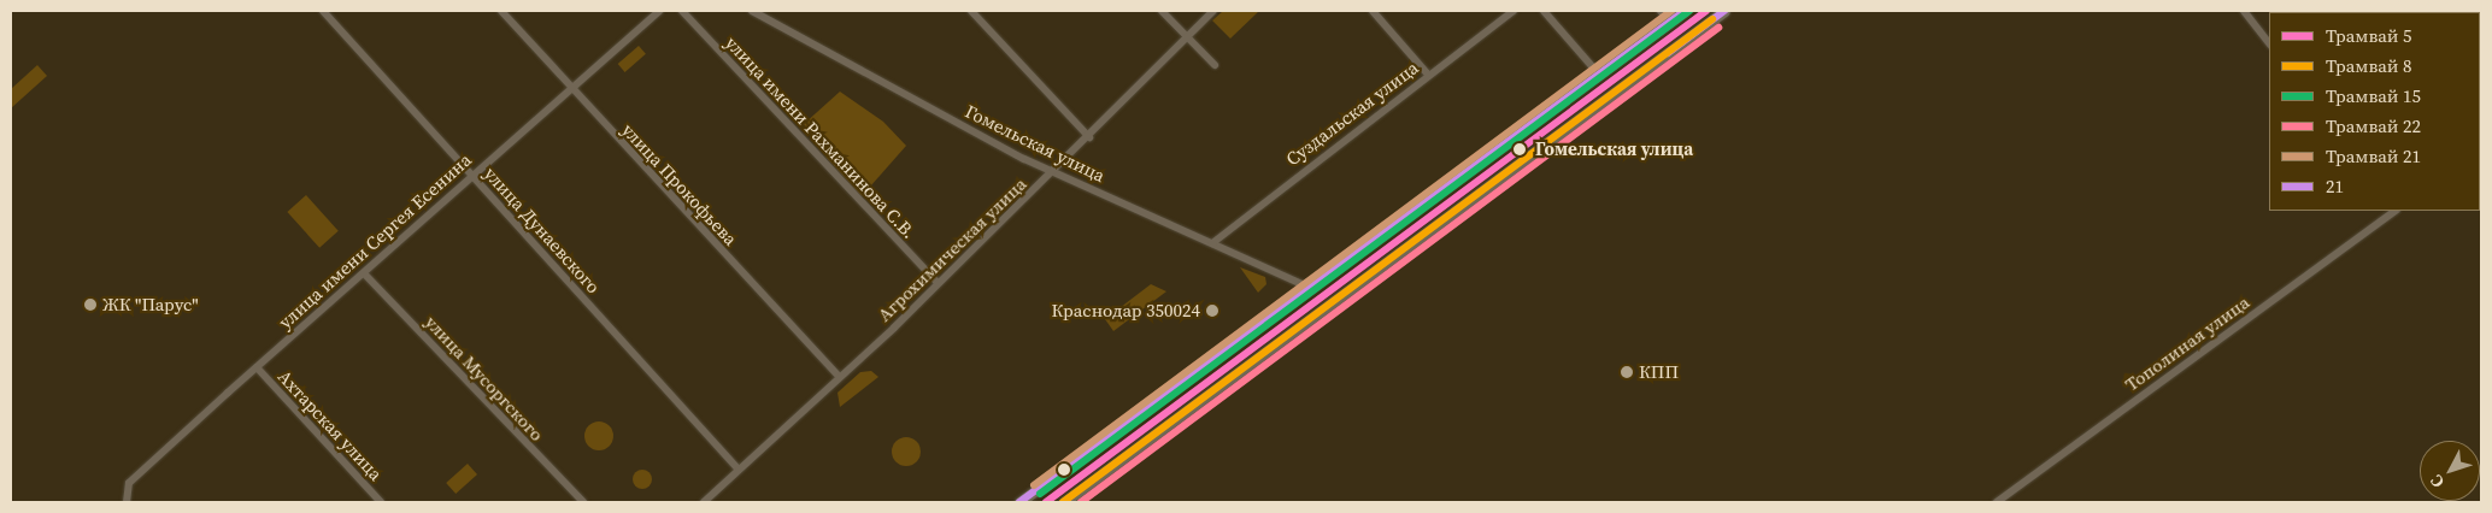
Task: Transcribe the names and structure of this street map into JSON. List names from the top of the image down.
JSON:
{
  "streets": {
    "street": [
      "Суздальская улица",
      "улица имени Рахманинова С.В.",
      "Гомельская улица",
      "улица Прокофьева",
      "улица Дунаевского",
      "улица имени Сергея Есенина",
      "Агрохимическая улица",
      "Тополиная улица",
      "улица Мусоргского",
      "Ахтарская улица"
    ]
  },
  "crossings": [
    ["Суздальская улица", "Гомельская улица"],
    ["улица имени Рахманинова С.В.", "Агрохимическая улица"],
    ["Гомельская улица", "Агрохимическая улица"],
    ["улица Прокофьева", "улица имени Сергея Есенина"],
    ["улица Прокофьева", "Агрохимическая улица"],
    ["улица Дунаевского", "улица имени Сергея Есенина"],
    ["улица Дунаевского", "Агрохимическая улица"],
    ["улица имени Сергея Есенина", "улица Мусоргского"],
    ["улица имени Сергея Есенина", "Ахтарская улица"]
  ],
  "places": [
    "Гомельская улица",
    "ЖК \"Парус\"",
    "Краснодар 350024",
    "КПП"
  ],
  "lines": [
    "tram line 5",
    "tram line 15",
    "tram line 21",
    "transit line 21",
    "tram line 8",
    "tram line 22"
  ],
  "legend": [
    "Трамвай 5",
    "Трамвай 8",
    "Трамвай 15",
    "Трамвай 22",
    "Трамвай 21",
    "21"
  ],
  "north": "bottom left"
}
